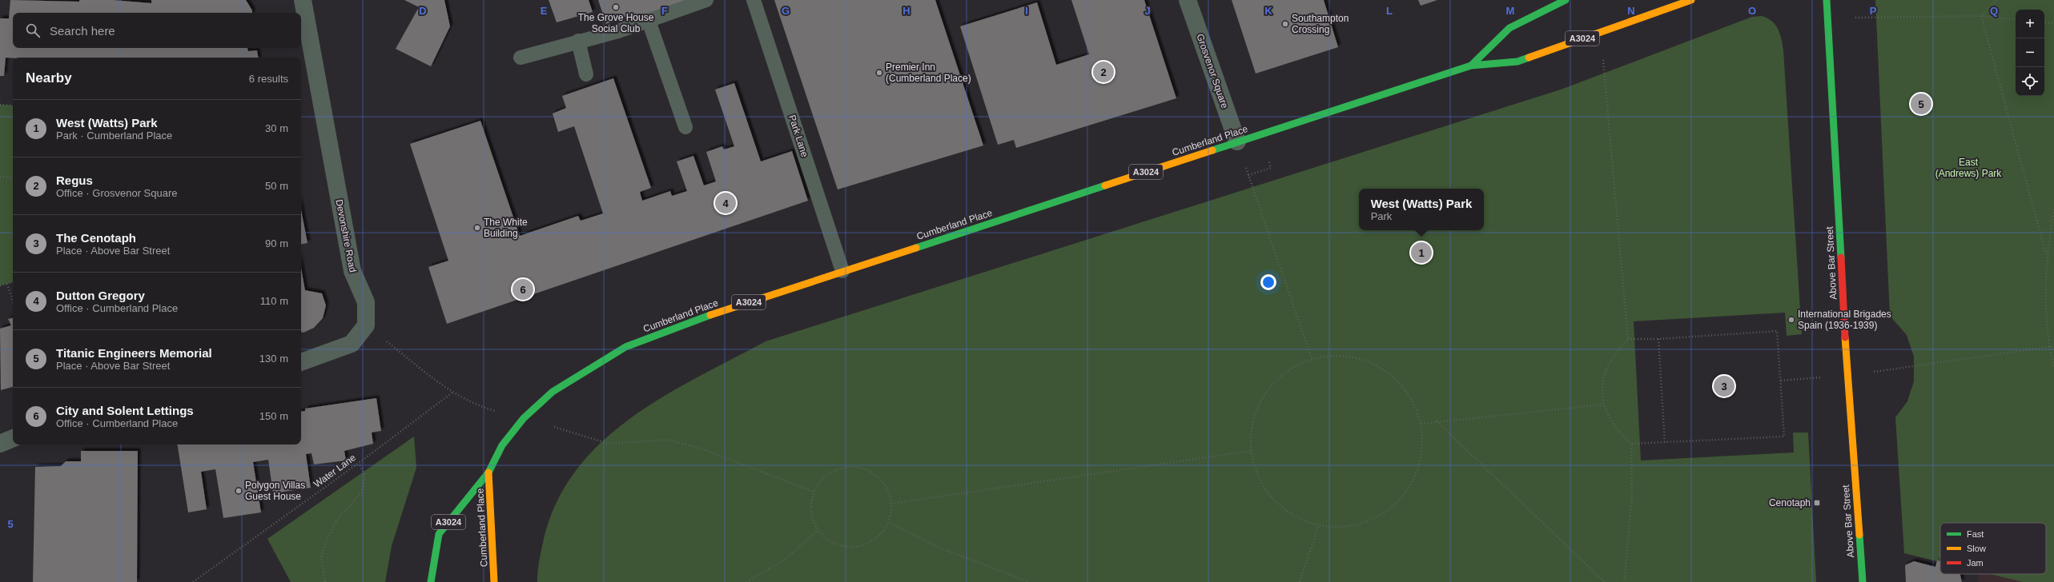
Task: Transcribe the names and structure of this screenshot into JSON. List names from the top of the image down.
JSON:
{
  "streets": {
    "main road": ["A3024", "Cumberland Place", "Above Bar Street"],
    "street": ["Grosvenor Square", "Devonshire Road"],
    "lane": ["Park Lane"],
    "path": ["Water Lane"]
  },
  "crossings": [
    ["Grosvenor Square", "Cumberland Place"],
    ["Park Lane", "Cumberland Place"]
  ],
  "parks": ["East (Andrews) Park"],
  "places": {
    "other": [
      "The Grove House Social Club",
      "Southampton Crossing",
      "Premier Inn (Cumberland Place)",
      "The White Building",
      "International Brigades Spain (1936-1939)",
      "Polygon Villas Guest House"
    ],
    "transit": ["Cenotaph"]
  },
  "legend": ["Fast", "Slow", "Jam"],
  "page": {
    "map_buttons": ["+", "−"],
    "search": "Search here",
    "heading": ["Nearby", "6 results"],
    "pins": [
      "2",
      "5",
      "4",
      "1",
      "6",
      "3"
    ],
    "list": [
      {
        "mark": "1",
        "name": "West (Watts) Park",
        "note": "Park · Cumberland Place",
        "value": "30 m"
      },
      {
        "mark": "2",
        "name": "Regus",
        "note": "Office · Grosvenor Square",
        "value": "50 m"
      },
      {
        "mark": "3",
        "name": "The Cenotaph",
        "note": "Place · Above Bar Street",
        "value": "90 m"
      },
      {
        "mark": "4",
        "name": "Dutton Gregory",
        "note": "Office · Cumberland Place",
        "value": "110 m"
      },
      {
        "mark": "5",
        "name": "Titanic Engineers Memorial",
        "note": "Place · Above Bar Street",
        "value": "130 m"
      },
      {
        "mark": "6",
        "name": "City and Solent Lettings",
        "note": "Office · Cumberland Place",
        "value": "150 m"
      }
    ],
    "popup": ["West (Watts) Park", "Park"]
  },
  "grid": {
    "columns": [
      "D",
      "E",
      "F",
      "G",
      "H",
      "I",
      "J",
      "K",
      "L",
      "M",
      "N",
      "O",
      "P",
      "Q"
    ],
    "rows": ["5"]
  }
}
